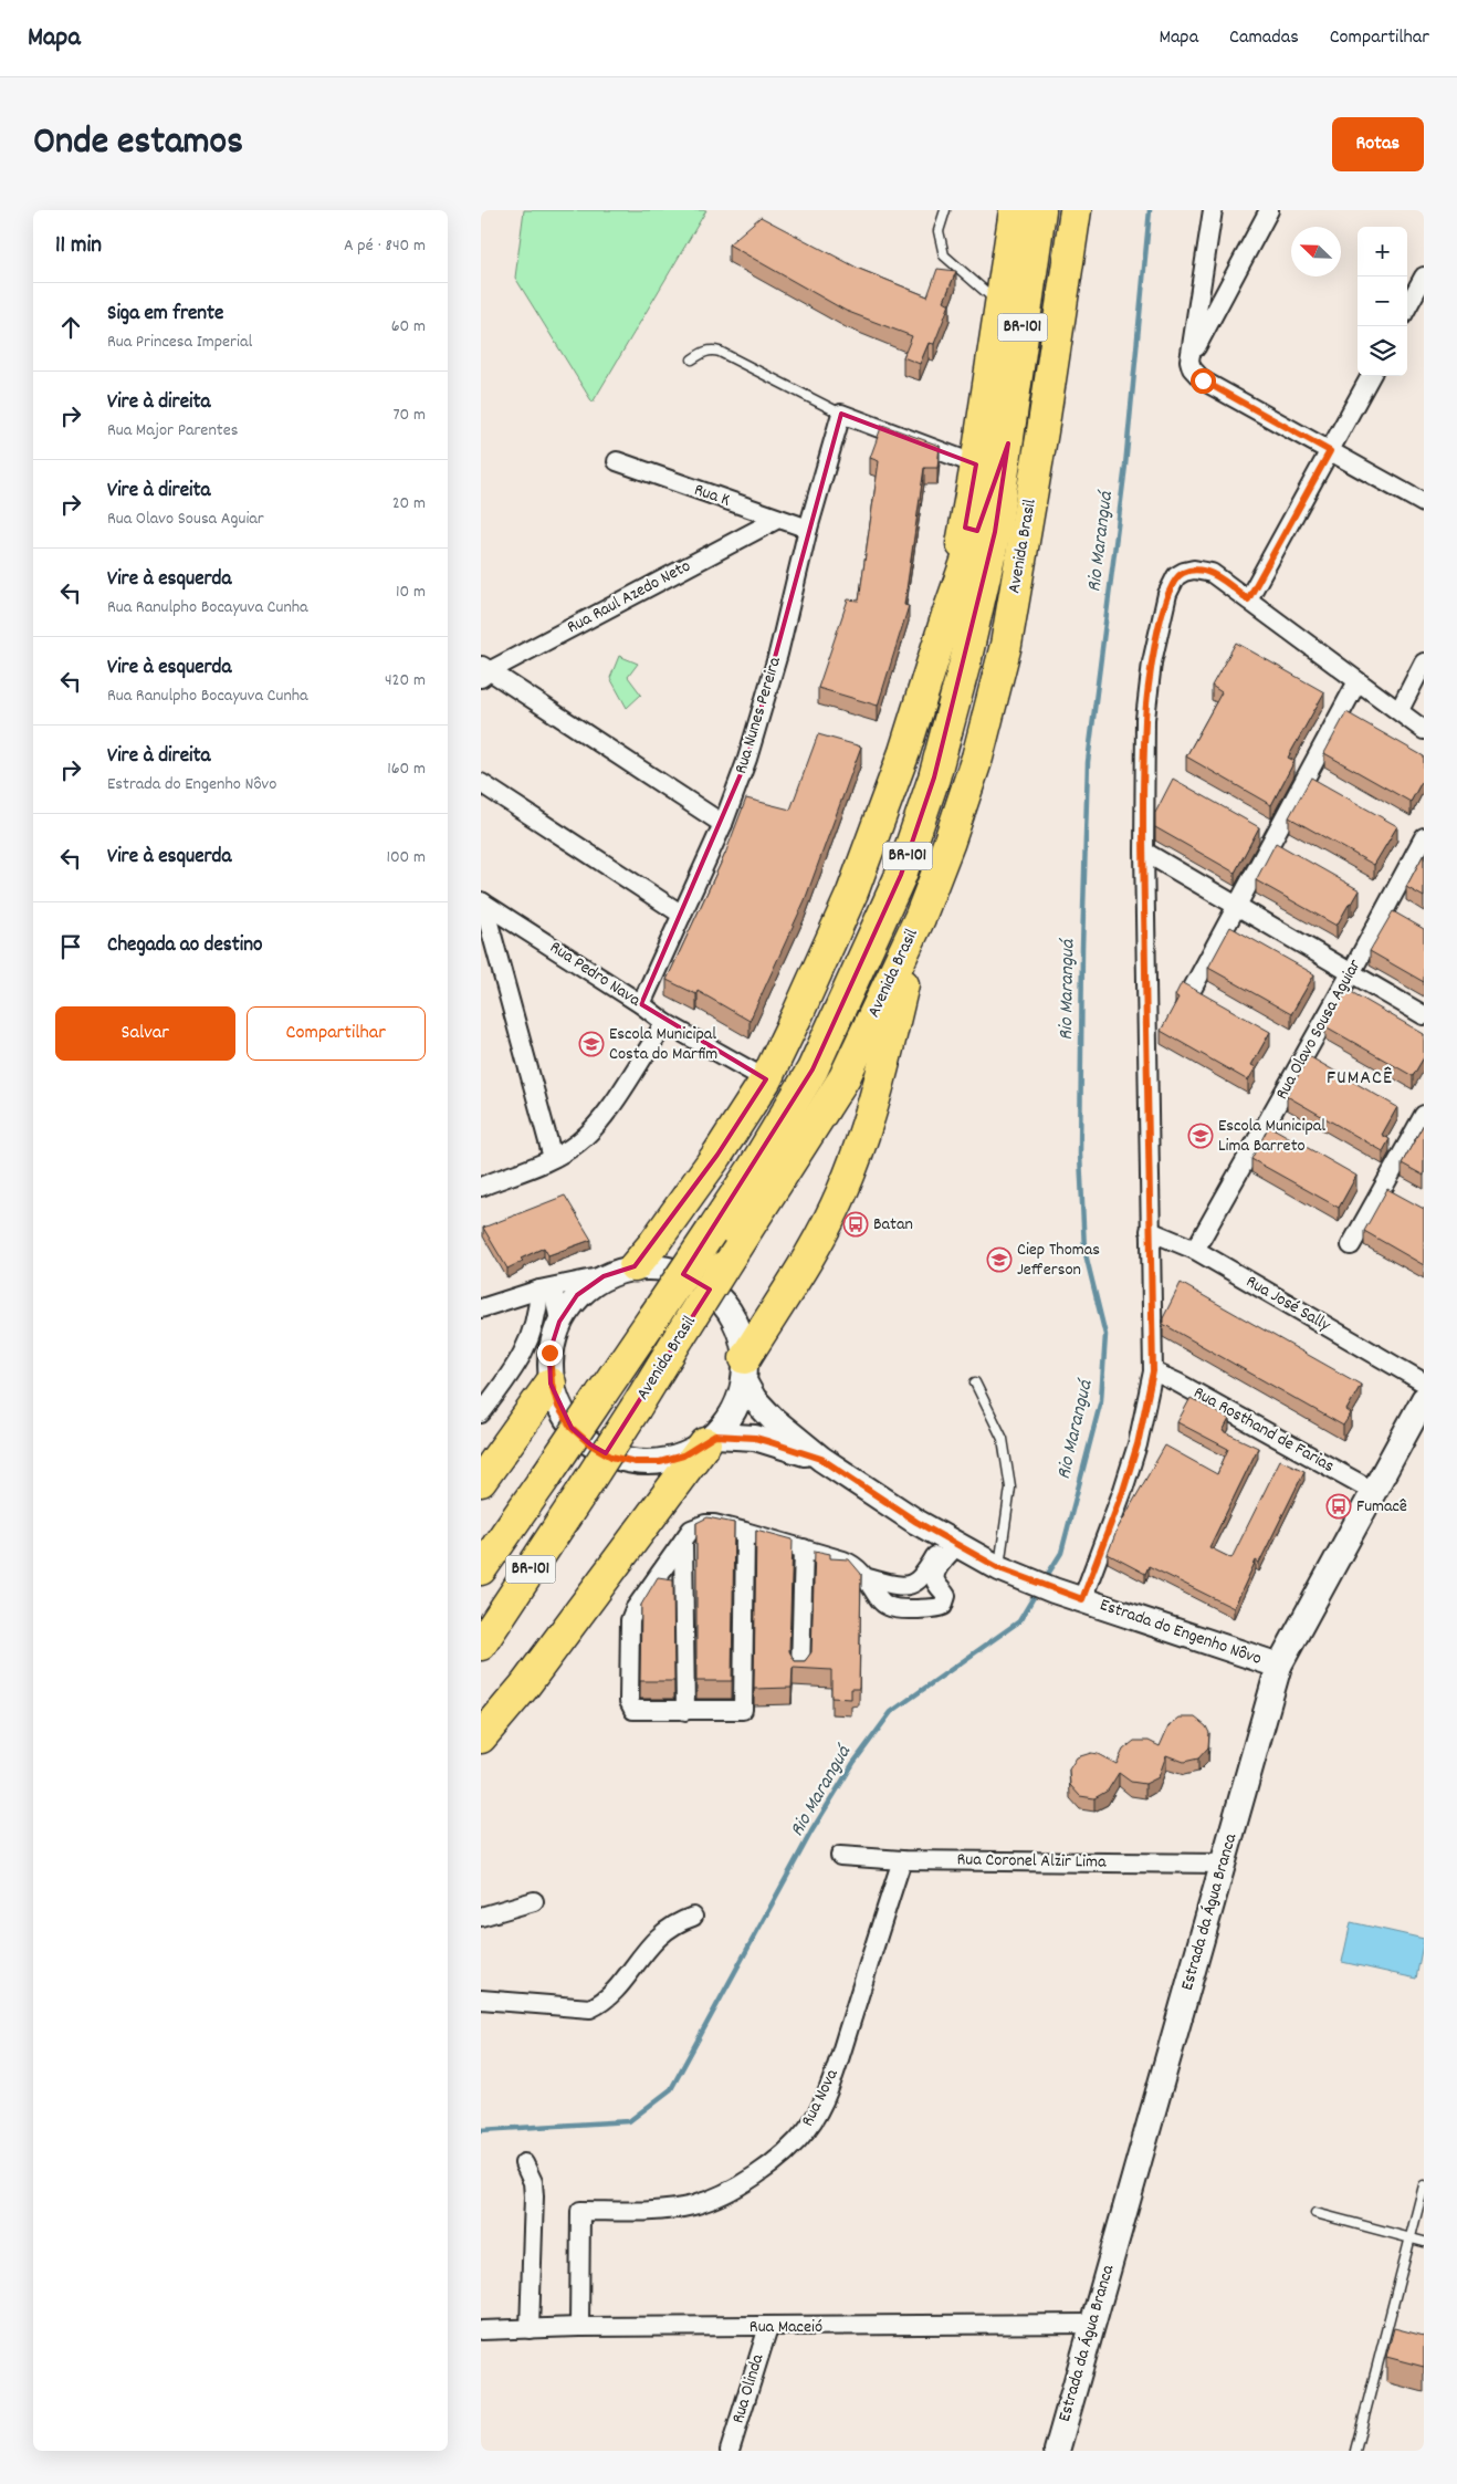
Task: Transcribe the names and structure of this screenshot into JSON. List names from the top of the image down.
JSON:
{
  "streets": {
    "highway": ["BR-101", "Avenida Brasil"],
    "main road": ["Estrada do Engenho Nôvo", "Estrada da Água Branca"],
    "street": [
      "Rua K",
      "Rua Raul Azedo Neto",
      "Rua Nunes Pereira",
      "Rua Pedro Nava",
      "Rua Olavo Sousa Aguiar",
      "Rua José Sally",
      "Rua Rosthand de Farias",
      "Rua Coronel Alzir Lima",
      "Rua Nova",
      "Rua Maceió",
      "Rua Olinda"
    ]
  },
  "crossings": [
    ["Rua K", "Rua Raul Azedo Neto"],
    ["Rua K", "Rua Nunes Pereira"],
    ["Rua Nunes Pereira", "Rua Pedro Nava"],
    ["Rua Olavo Sousa Aguiar", "Rua José Sally"],
    ["Rua Rosthand de Farias", "Estrada da Água Branca"],
    ["Estrada do Engenho Nôvo", "Estrada da Água Branca"],
    ["Rua Coronel Alzir Lima", "Estrada da Água Branca"],
    ["Rua Coronel Alzir Lima", "Rua Nova"],
    ["Estrada da Água Branca", "Rua Maceió"],
    ["Rua Nova", "Rua Maceió"],
    ["Rua Maceió", "Rua Olinda"]
  ],
  "districts": ["FUMACÊ"],
  "water": ["Rio Maranguá"],
  "places": {
    "school or university": ["Escola Municipal Costa do Marfim", "Escola Municipal Lima Barreto", "Ciep Thomas Jefferson"],
    "bus stop": ["Batan", "Fumacê"]
  },
  "north": "top left",
  "page": {
    "header": "Mapa",
    "nav": ["Mapa", "Camadas", "Compartilhar"],
    "title": "Onde estamos",
    "buttons": [
      "Rotas",
      ["Salvar", "Compartilhar"]
    ],
    "heading": ["11 min", "A pé · 840 m"],
    "map_buttons": ["+", "−"],
    "list": [
      ["Siga em frente", "Rua Princesa Imperial", "60 m"],
      ["Vire à direita", "Rua Major Parentes", "70 m"],
      ["Vire à direita", "Rua Olavo Sousa Aguiar", "20 m"],
      ["Vire à esquerda", "Rua Ranulpho Bocayuva Cunha", "10 m"],
      ["Vire à esquerda", "Rua Ranulpho Bocayuva Cunha", "420 m"],
      ["Vire à direita", "Estrada do Engenho Nôvo", "160 m"],
      ["Vire à esquerda", "100 m"],
      "Chegada ao destino"
    ]
  }
}
